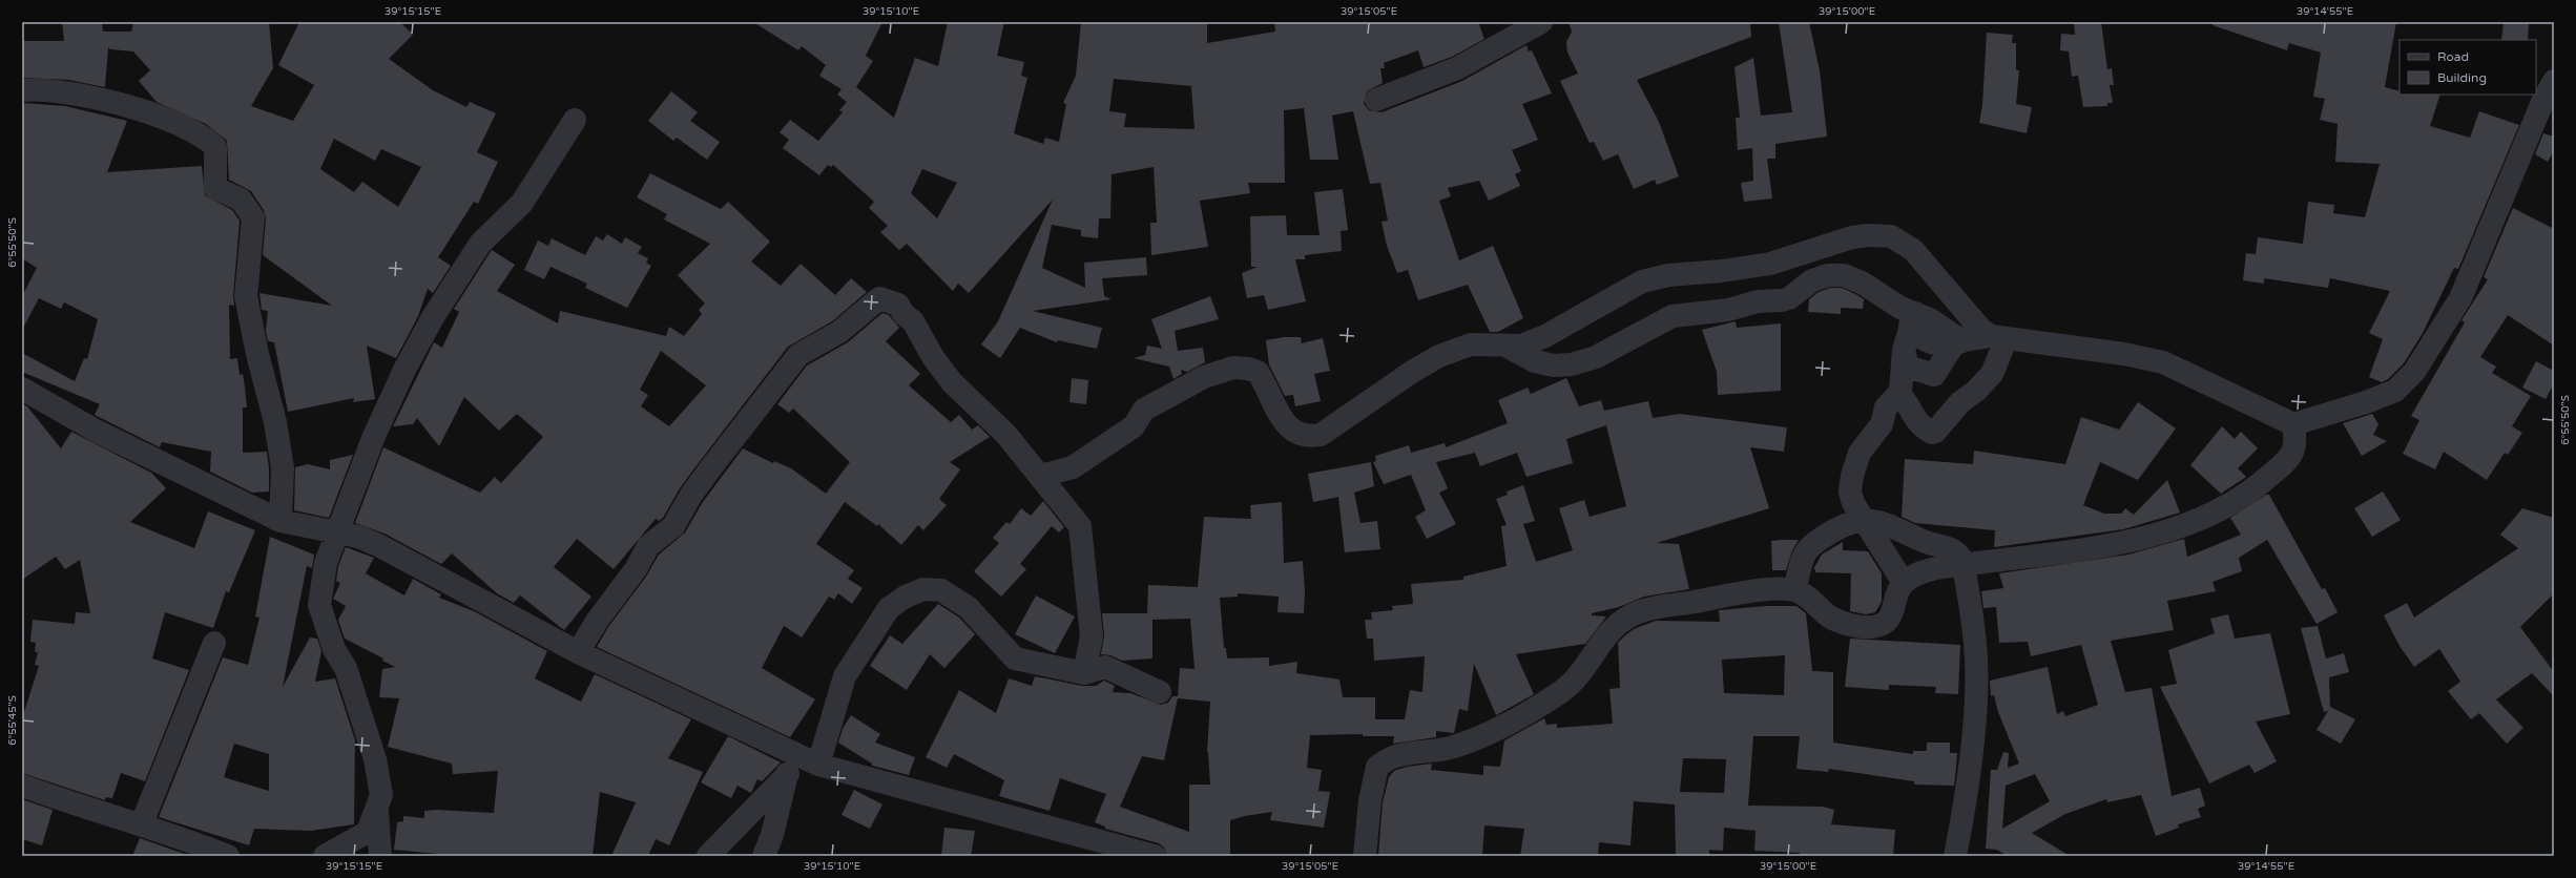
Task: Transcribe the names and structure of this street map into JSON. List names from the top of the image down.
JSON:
{
  "legend": ["Road", "Building"],
  "coordinates": [
    "39°15'15\"E",
    "39°15'10\"E",
    "39°15'05\"E",
    "39°15'00\"E",
    "39°14'55\"E",
    "6°55'50\"S",
    "6°55'45\"S"
  ]
}
